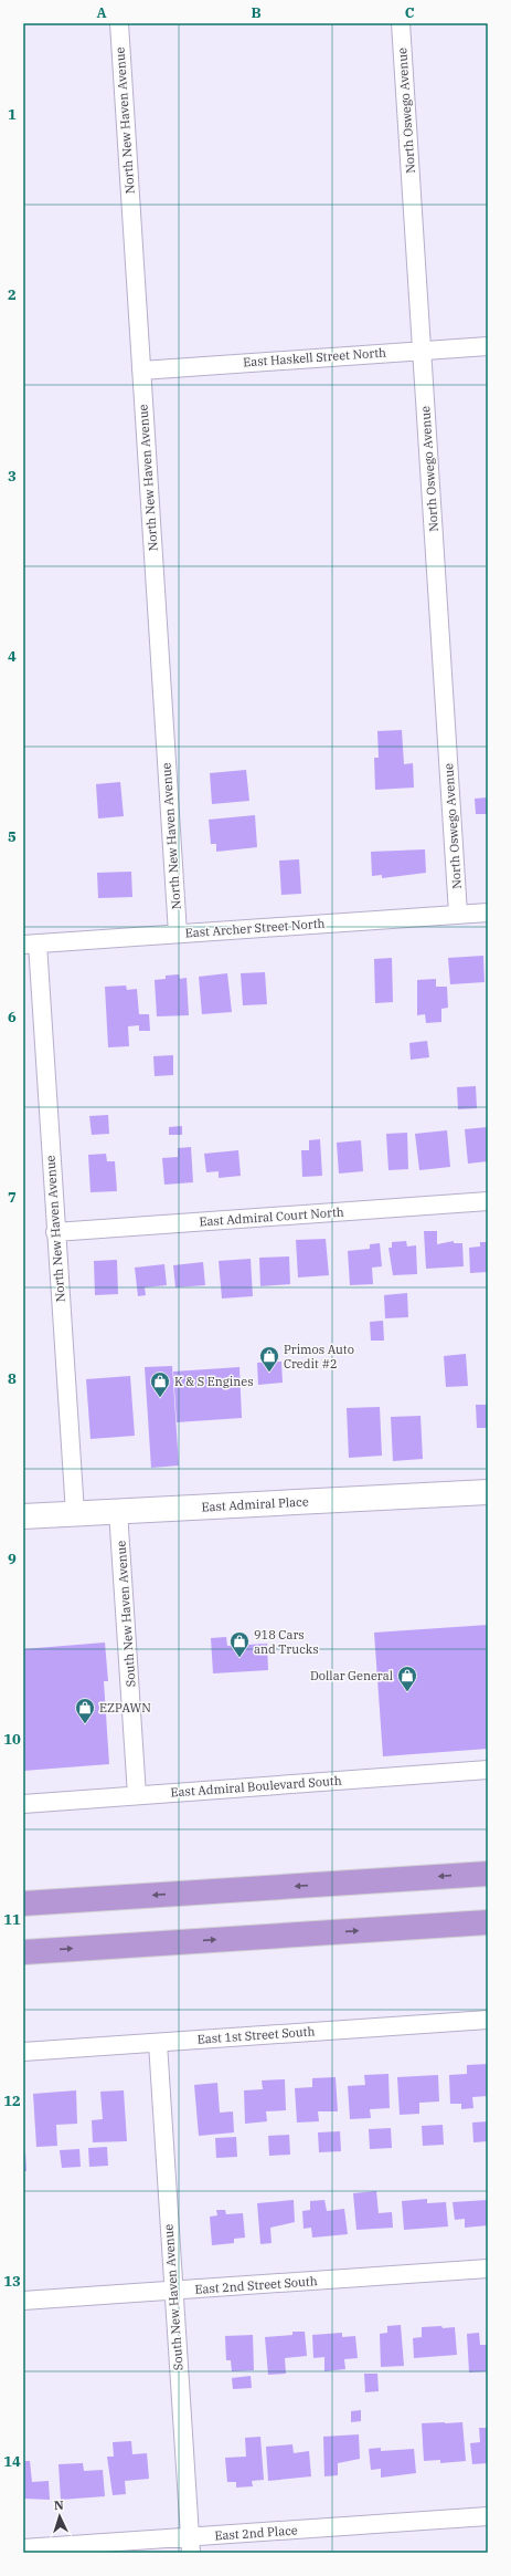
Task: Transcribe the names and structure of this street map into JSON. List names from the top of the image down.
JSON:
{
  "streets": {
    "main road": ["East Admiral Place"],
    "street": [
      "North Oswego Avenue",
      "North New Haven Avenue",
      "East Haskell Street North",
      "East Archer Street North",
      "East Admiral Court North",
      "South New Haven Avenue",
      "East Admiral Boulevard South",
      "East 1st Street South",
      "East 2nd Street South",
      "East 2nd Place"
    ]
  },
  "crossings": [
    ["North Oswego Avenue", "East Haskell Street North"],
    ["North Oswego Avenue", "East Archer Street North"],
    ["North New Haven Avenue", "East Haskell Street North"],
    ["North New Haven Avenue", "East Archer Street North"],
    ["North New Haven Avenue", "East Admiral Court North"],
    ["North New Haven Avenue", "East Admiral Place"],
    ["East Admiral Place", "South New Haven Avenue"],
    ["South New Haven Avenue", "East Admiral Boulevard South"],
    ["South New Haven Avenue", "East 1st Street South"],
    ["South New Haven Avenue", "East 2nd Street South"],
    ["South New Haven Avenue", "East 2nd Place"]
  ],
  "places": {
    "shop": [
      "Primos Auto Credit #2",
      "K & S Engines",
      "918 Cars and Trucks",
      "Dollar General",
      "EZPAWN"
    ]
  },
  "north": "top",
  "grid": {
    "columns": ["A", "B", "C"],
    "rows": [
      "1",
      "2",
      "3",
      "4",
      "5",
      "6",
      "7",
      "8",
      "9",
      "10",
      "11",
      "12",
      "13",
      "14"
    ]
  }
}
